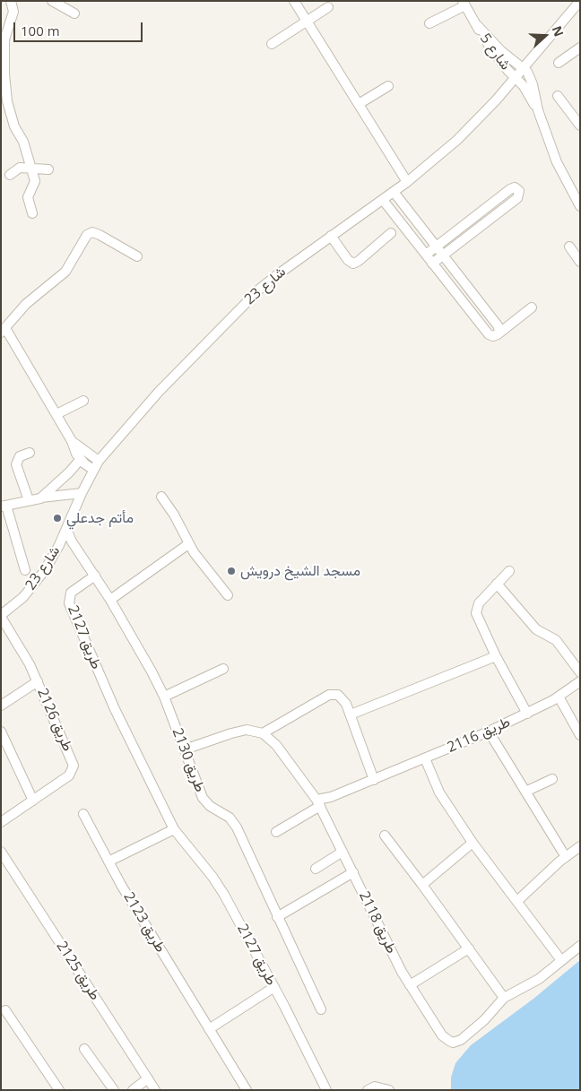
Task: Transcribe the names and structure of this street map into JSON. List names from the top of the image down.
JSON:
{
  "streets": {
    "street": [
      "شارع 5",
      "شارع 23",
      "طريق 2127",
      "طريق 2126",
      "طريق 2116",
      "طريق 2130",
      "طريق 2123",
      "طريق 2118",
      "طريق 2125"
    ]
  },
  "crossings": [
    ["شارع 5", "شارع 23"],
    ["شارع 23", "طريق 2126"],
    ["شارع 23", "طريق 2130"],
    ["طريق 2127", "طريق 2130"],
    ["طريق 2116", "طريق 2118"]
  ],
  "places": ["مأتم جدعلي", "مسجد الشيخ درويش"],
  "scale_bar": "100 m",
  "north": "right"
}
